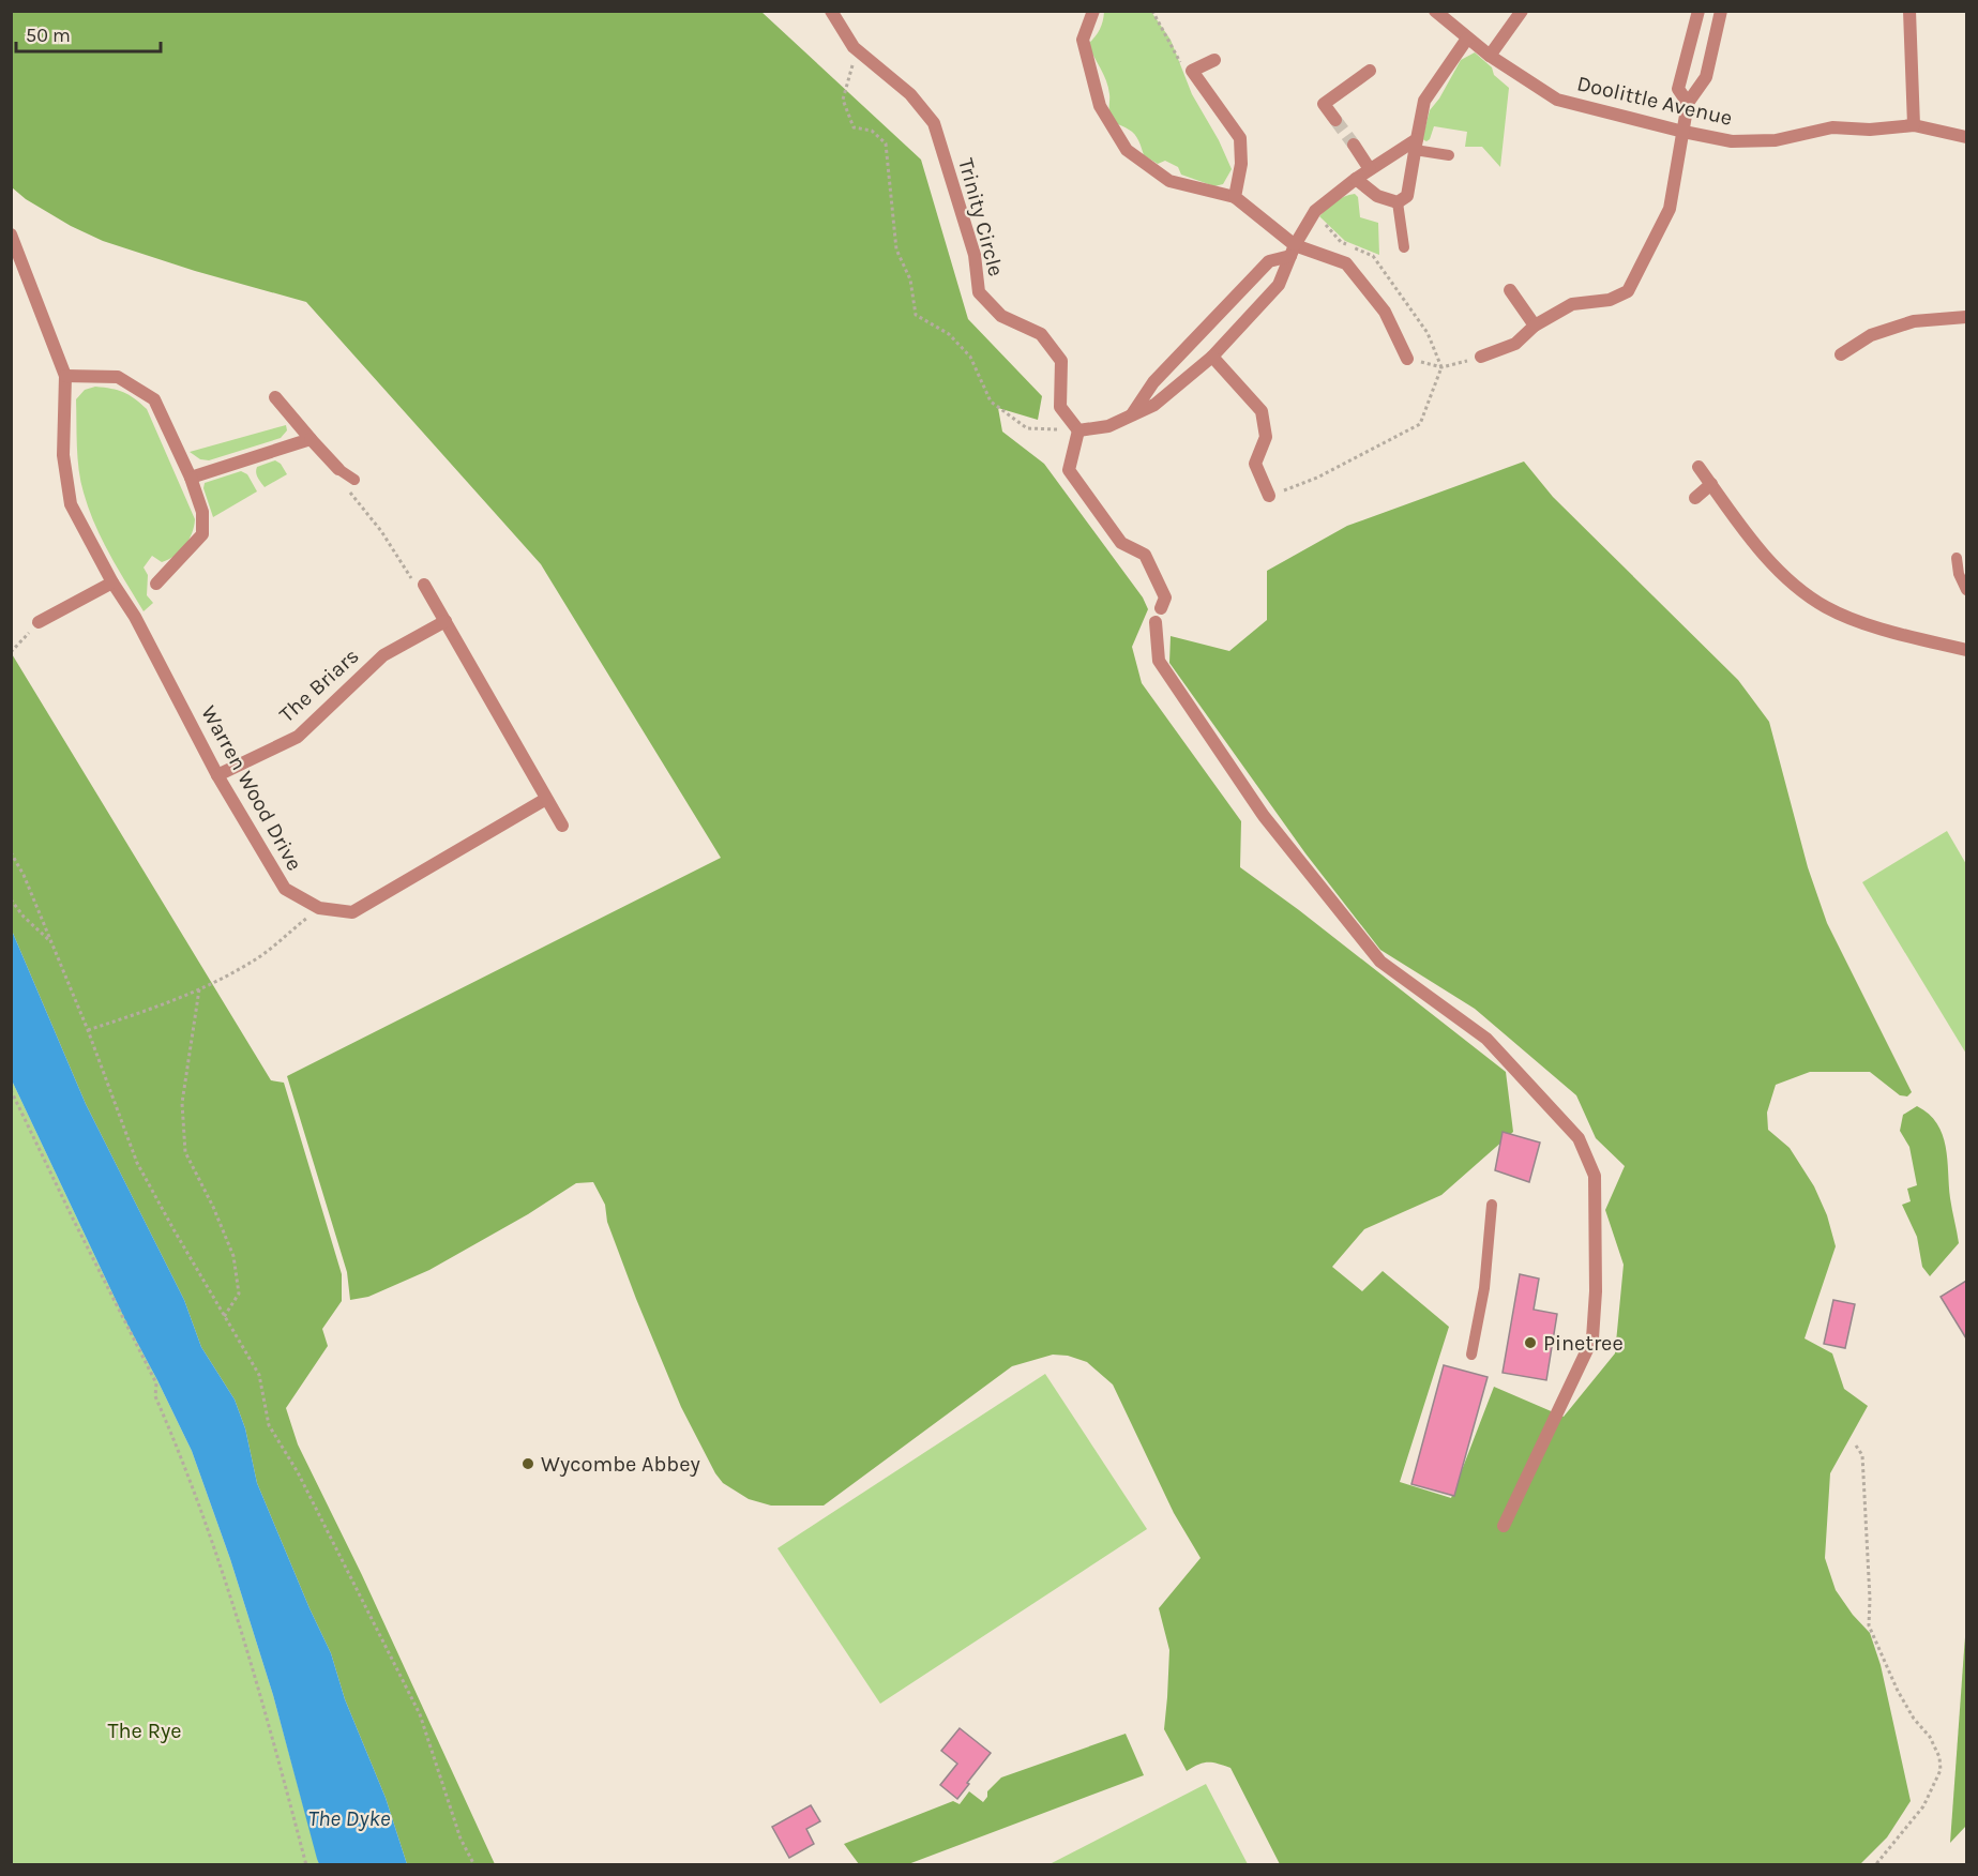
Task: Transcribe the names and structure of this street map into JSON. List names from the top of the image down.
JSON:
{
  "streets": {
    "street": [
      "Doolittle Avenue",
      "Trinity Circle",
      "The Briars",
      "Warren Wood Drive"
    ]
  },
  "crossings": [
    ["The Briars", "Warren Wood Drive"]
  ],
  "water": ["The Dyke"],
  "parks": ["The Rye"],
  "places": ["Pinetree", "Wycombe Abbey"],
  "scale_bar": "50 m"
}
